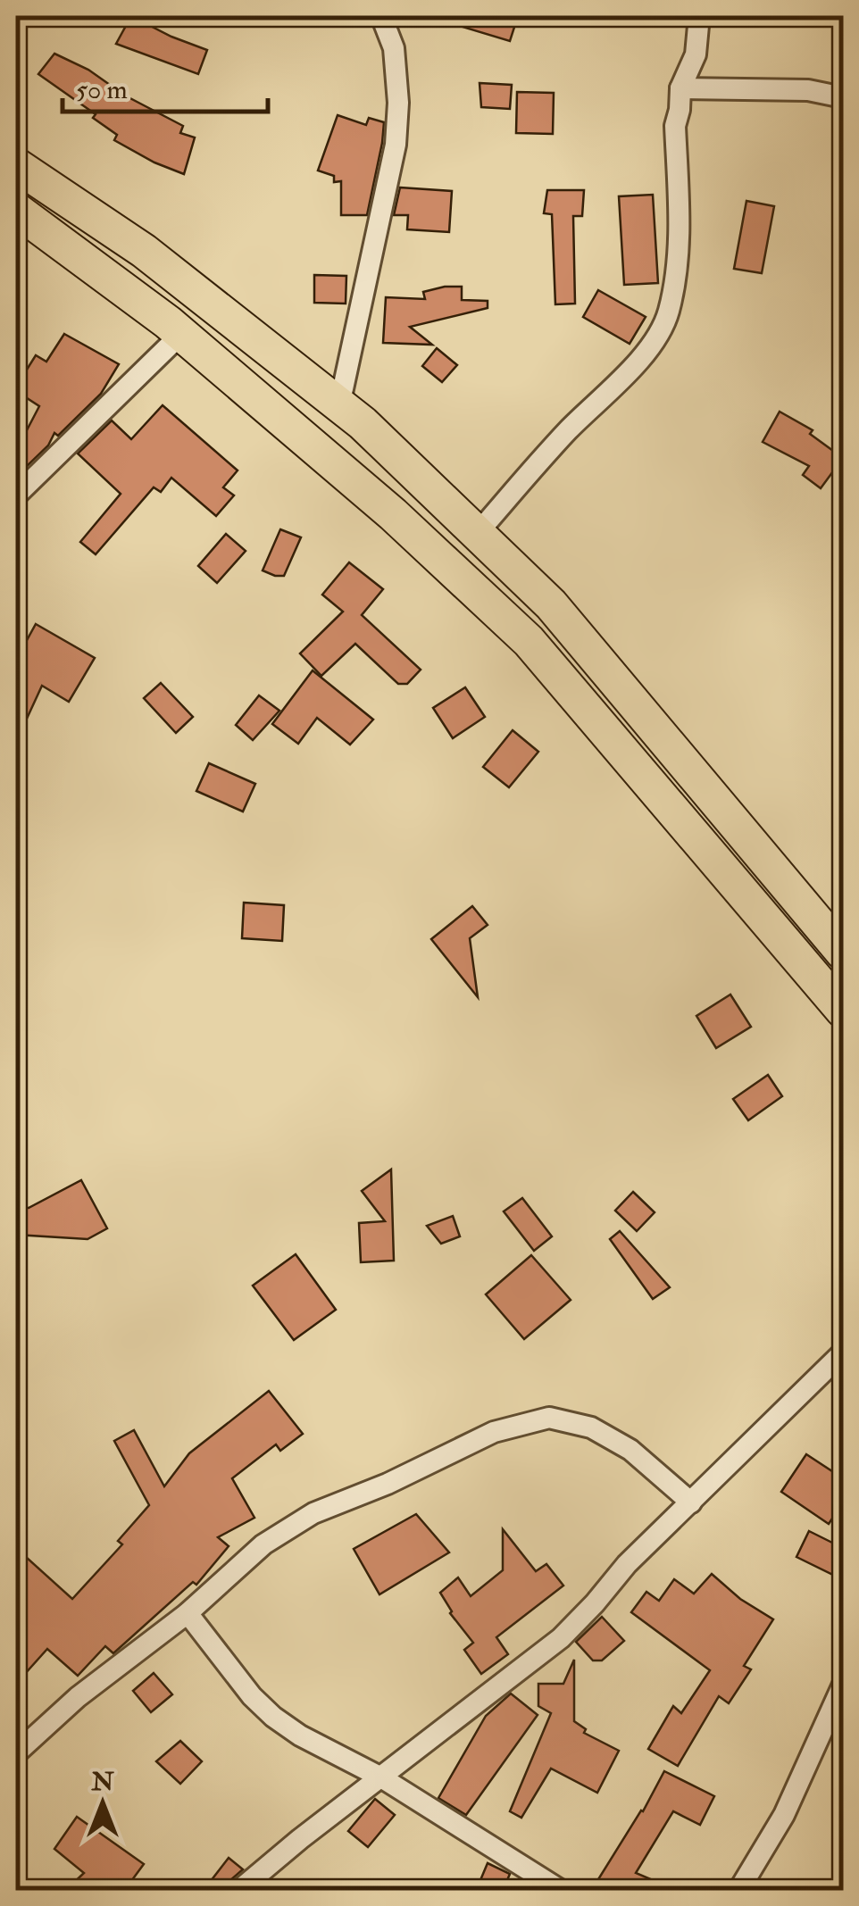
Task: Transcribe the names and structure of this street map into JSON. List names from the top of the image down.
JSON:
{
  "scale_bar": "50 m",
  "north": "top"
}
